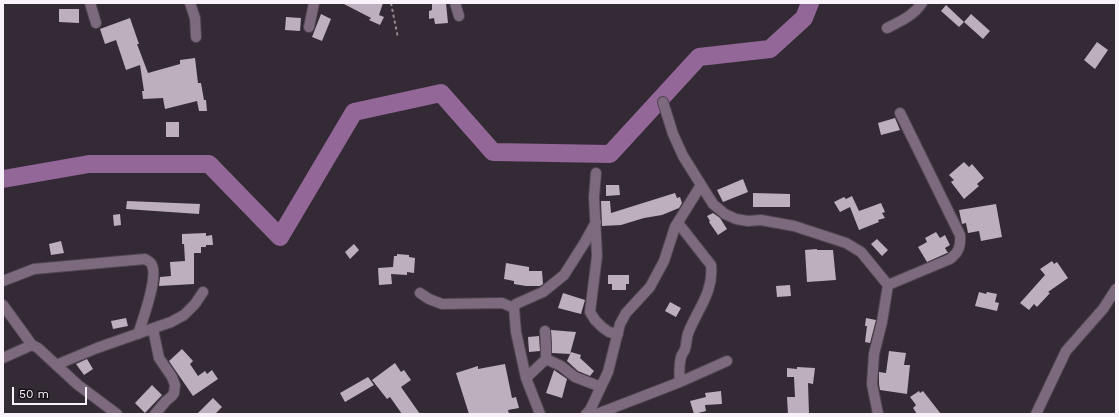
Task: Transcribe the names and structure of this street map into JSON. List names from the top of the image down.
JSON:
{
  "scale_bar": "50 m"
}
